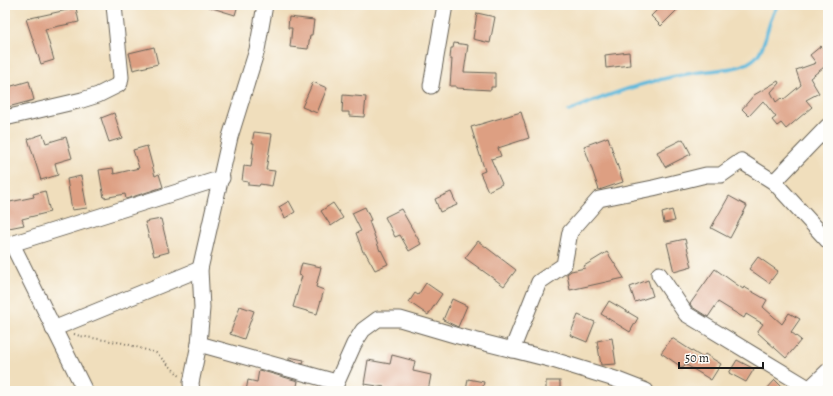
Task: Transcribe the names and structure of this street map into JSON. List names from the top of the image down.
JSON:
{
  "scale_bar": "50 m"
}
